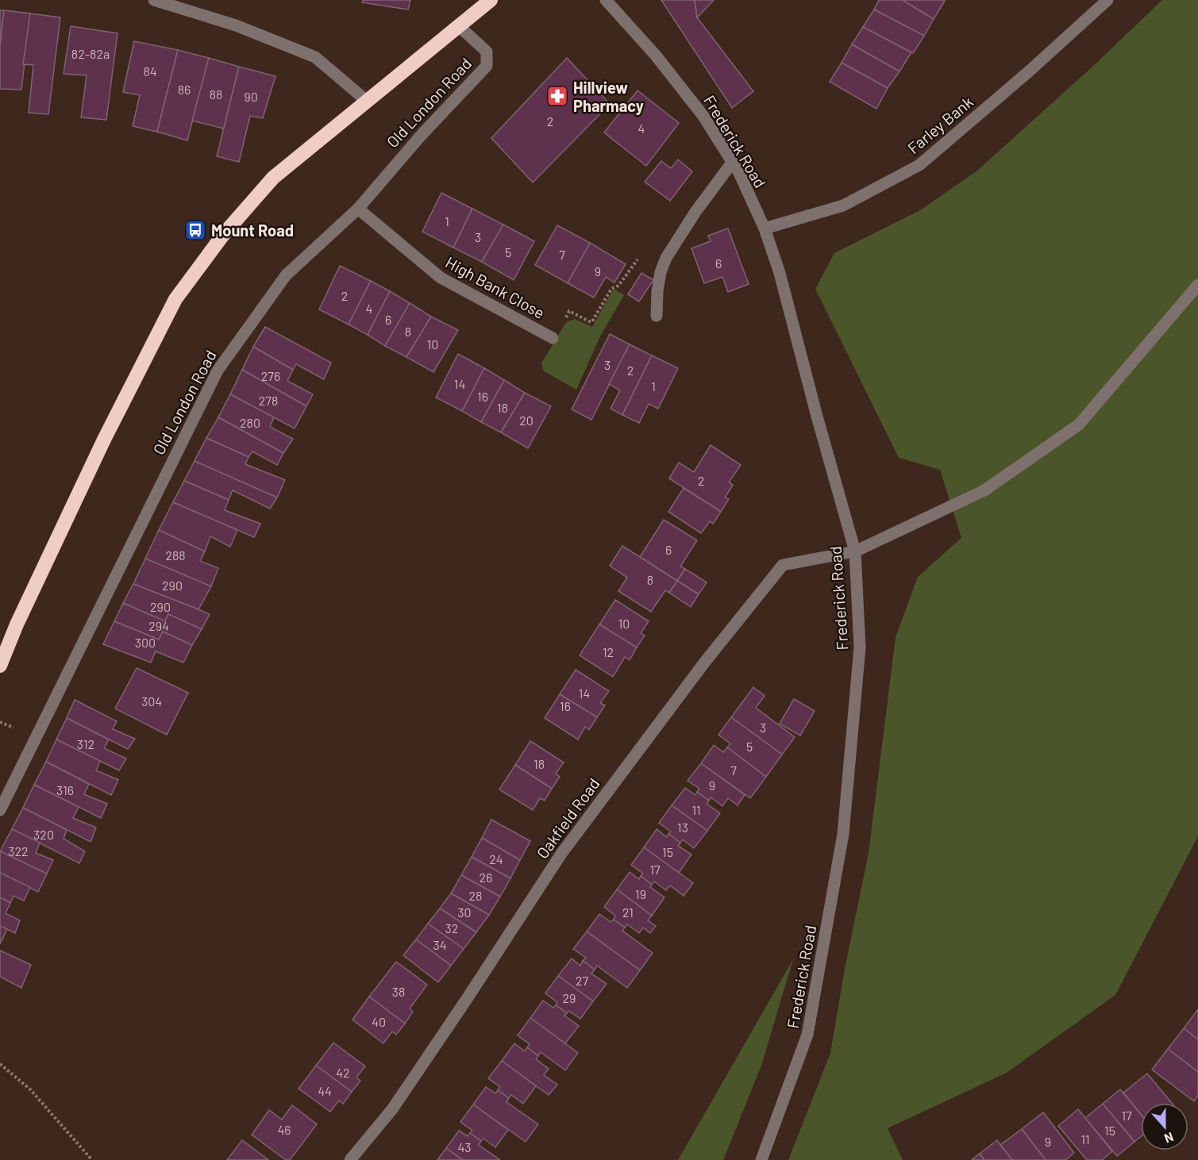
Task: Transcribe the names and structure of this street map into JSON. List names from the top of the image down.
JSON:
{
  "streets": {
    "highway": ["Old London Road"],
    "street": [
      "Farley Bank",
      "Frederick Road",
      "High Bank Close",
      "Oakfield Road"
    ]
  },
  "crossings": [
    ["Old London Road", "High Bank Close"],
    ["Farley Bank", "Frederick Road"],
    ["Frederick Road", "Oakfield Road"]
  ],
  "places": {
    "pharmacy": ["Hillview Pharmacy"],
    "bus stop": ["Mount Road"]
  },
  "house_numbers": [
    "82-82a",
    "84",
    "86",
    "88",
    "90",
    "2",
    "4",
    "1",
    "3",
    "5",
    "7",
    "6",
    "9",
    "2",
    "4",
    "6",
    "8",
    "10",
    "3",
    "2",
    "276",
    "14",
    "1",
    "16",
    "278",
    "18",
    "20",
    "280",
    "2",
    "6",
    "288",
    "8",
    "290",
    "290",
    "10",
    "294",
    "300",
    "12",
    "14",
    "304",
    "16",
    "3",
    "312",
    "5",
    "18",
    "7",
    "9",
    "316",
    "11",
    "13",
    "320",
    "322",
    "15",
    "24",
    "17",
    "26",
    "19",
    "28",
    "30",
    "21",
    "32",
    "34",
    "27",
    "38",
    "29",
    "40",
    "42",
    "44",
    "17",
    "46",
    "15",
    "11",
    "9",
    "43"
  ],
  "north": "bottom"
}
